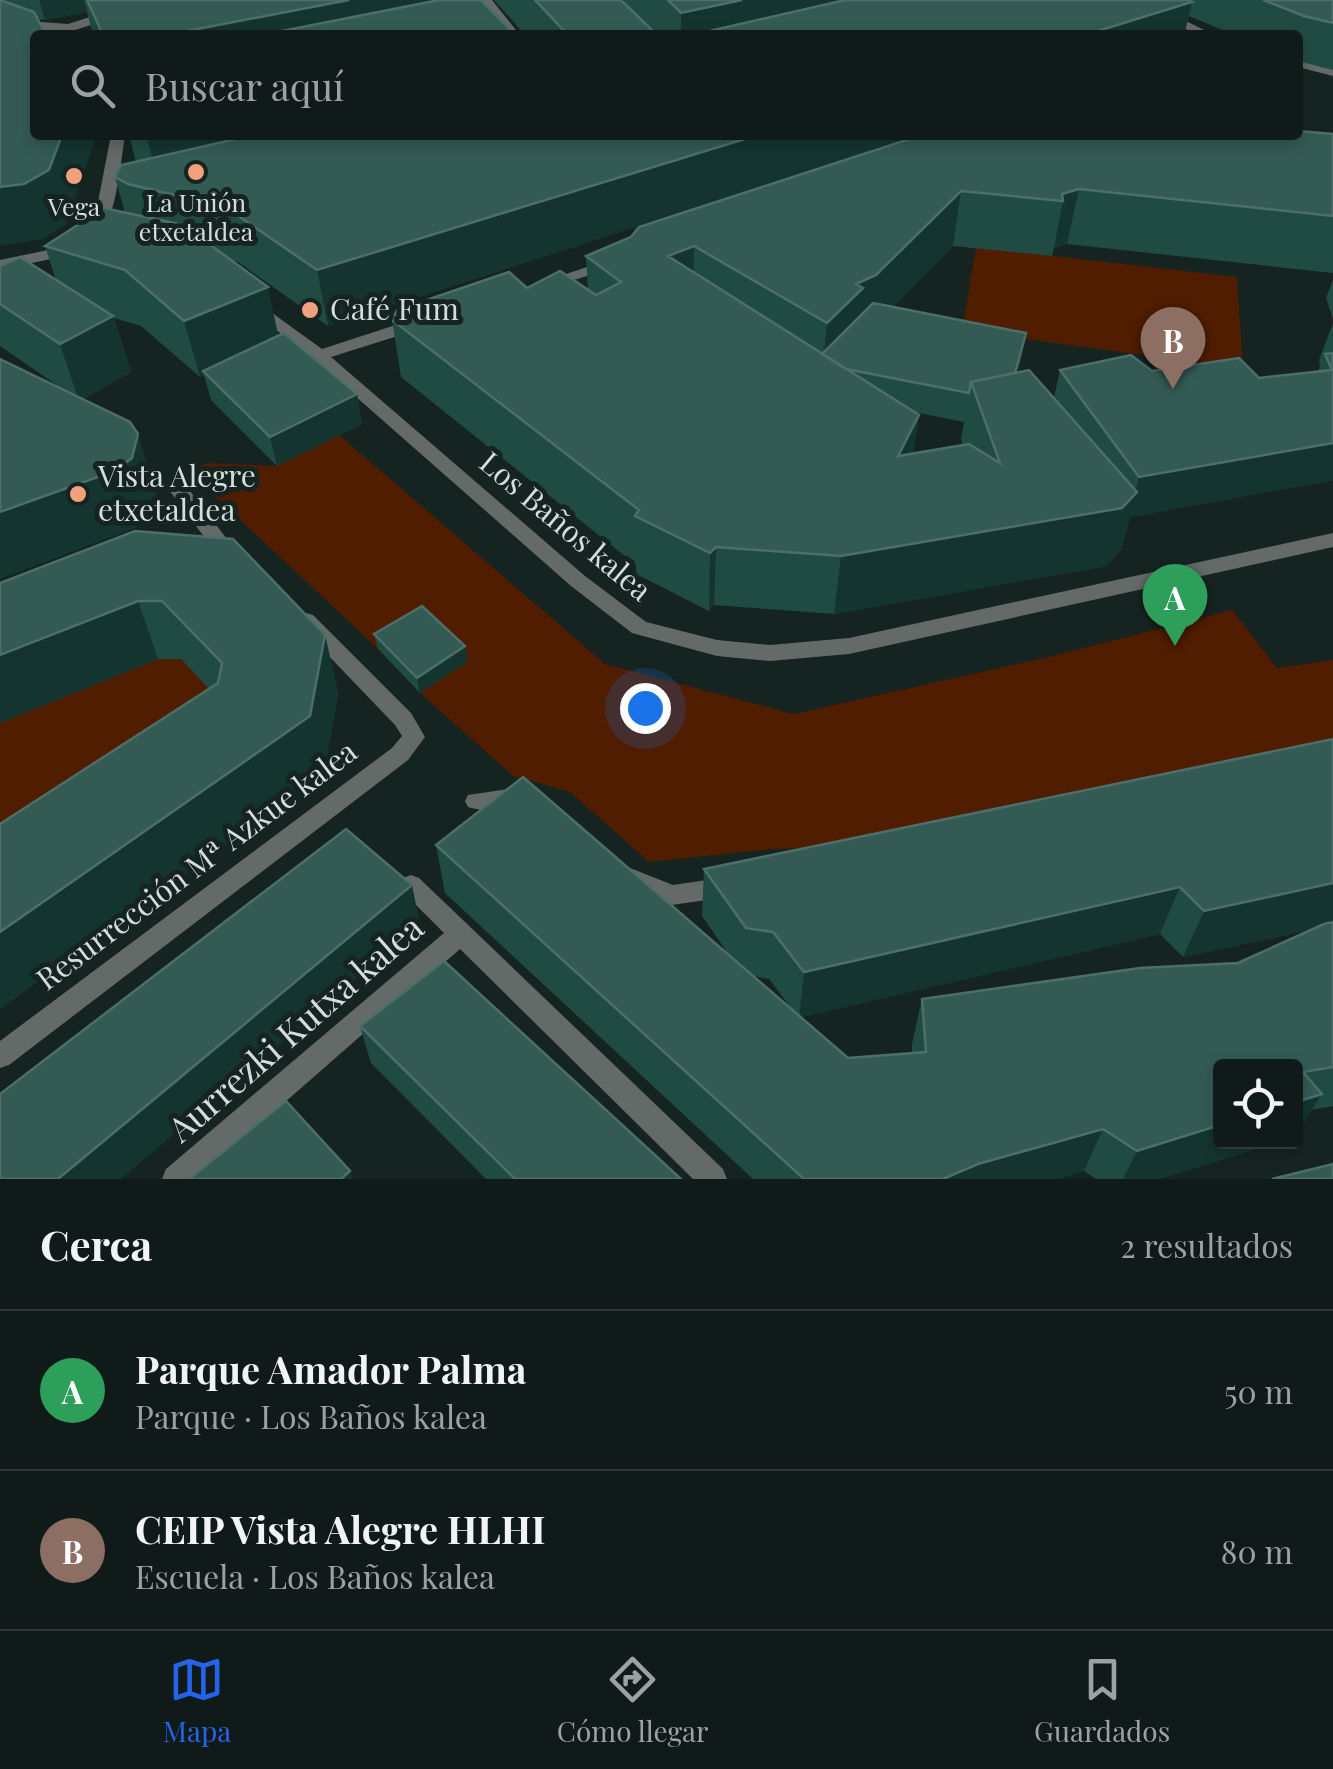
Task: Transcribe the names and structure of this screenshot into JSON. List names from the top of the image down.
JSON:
{
  "streets": {
    "street": ["Los Baños kalea", "Resurrección Mª Azkue kalea", "Aurrezki Kutxa kalea"]
  },
  "places": [
    "La Unión etxetaldea",
    "Vega",
    "Café Fum",
    "Vista Alegre etxetaldea"
  ],
  "page": {
    "search": "Buscar aquí",
    "pins": ["B", "A"],
    "heading": ["Cerca", "2 resultados"],
    "list": [
      {
        "mark": "A",
        "name": "Parque Amador Palma",
        "note": "Parque · Los Baños kalea",
        "value": "50 m"
      },
      {
        "mark": "B",
        "name": "CEIP Vista Alegre HLHI",
        "note": "Escuela · Los Baños kalea",
        "value": "80 m"
      }
    ],
    "nav": ["Mapa", "Cómo llegar", "Guardados"]
  }
}
